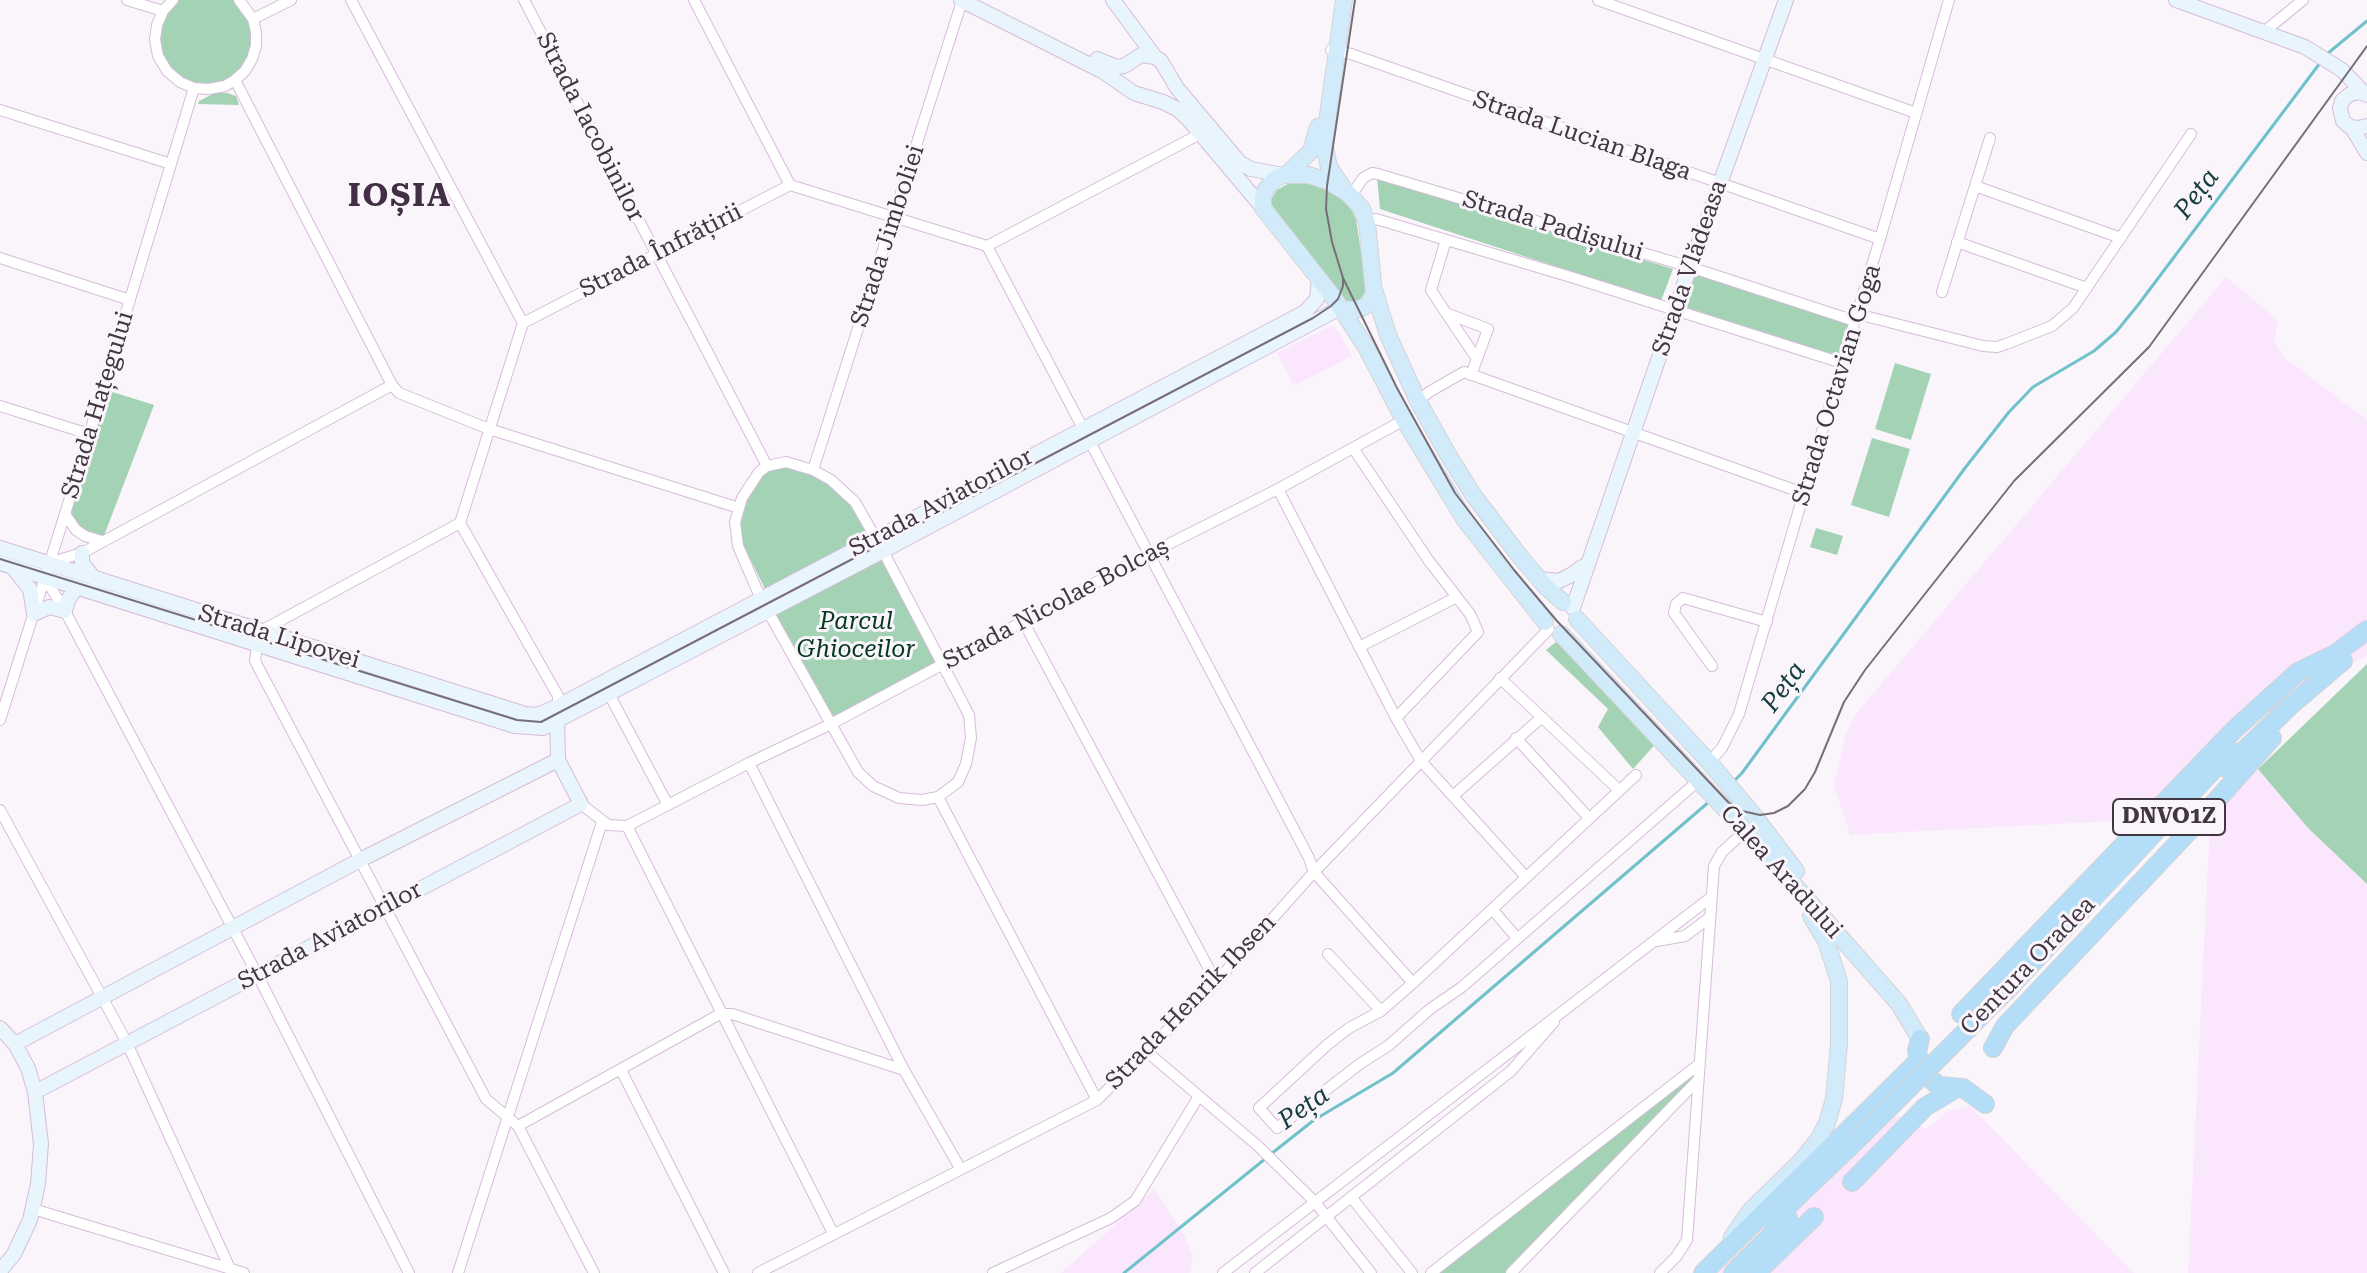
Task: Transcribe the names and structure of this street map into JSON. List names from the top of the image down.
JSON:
{
  "streets": {
    "highway": ["DNVO1Z", "Calea Aradului", "Centura Oradea"],
    "street": [
      "Strada Iacobinilor",
      "Strada Lucian Blaga",
      "Strada Padișului",
      "Strada Jimboliei",
      "Strada Înfrățirii",
      "Strada Vlădeasa",
      "Strada Octavian Goga",
      "Strada Hațegului",
      "Strada Aviatorilor",
      "Strada Nicolae Bolcaș",
      "Strada Lipovei",
      "Strada Henrik Ibsen"
    ]
  },
  "crossings": [
    ["Strada Iacobinilor", "Strada Înfrățirii"],
    ["Strada Lucian Blaga", "Strada Vlădeasa"],
    ["Strada Lucian Blaga", "Strada Octavian Goga"],
    ["Strada Lucian Blaga", "Calea Aradului"],
    ["Strada Padișului", "Strada Vlădeasa"],
    ["Strada Padișului", "Strada Octavian Goga"],
    ["Strada Padișului", "Calea Aradului"],
    ["Strada Vlădeasa", "Calea Aradului"],
    ["Strada Octavian Goga", "Calea Aradului"],
    ["Strada Hațegului", "Strada Lipovei"],
    ["Strada Aviatorilor", "Strada Lipovei"],
    ["Strada Aviatorilor", "Calea Aradului"],
    ["Strada Nicolae Bolcaș", "Calea Aradului"],
    ["DNVO1Z", "Centura Oradea"],
    ["Calea Aradului", "Strada Henrik Ibsen"]
  ],
  "districts": ["IOȘIA"],
  "water": ["Peța"],
  "parks": ["Parcul Ghioceilor"]
}
